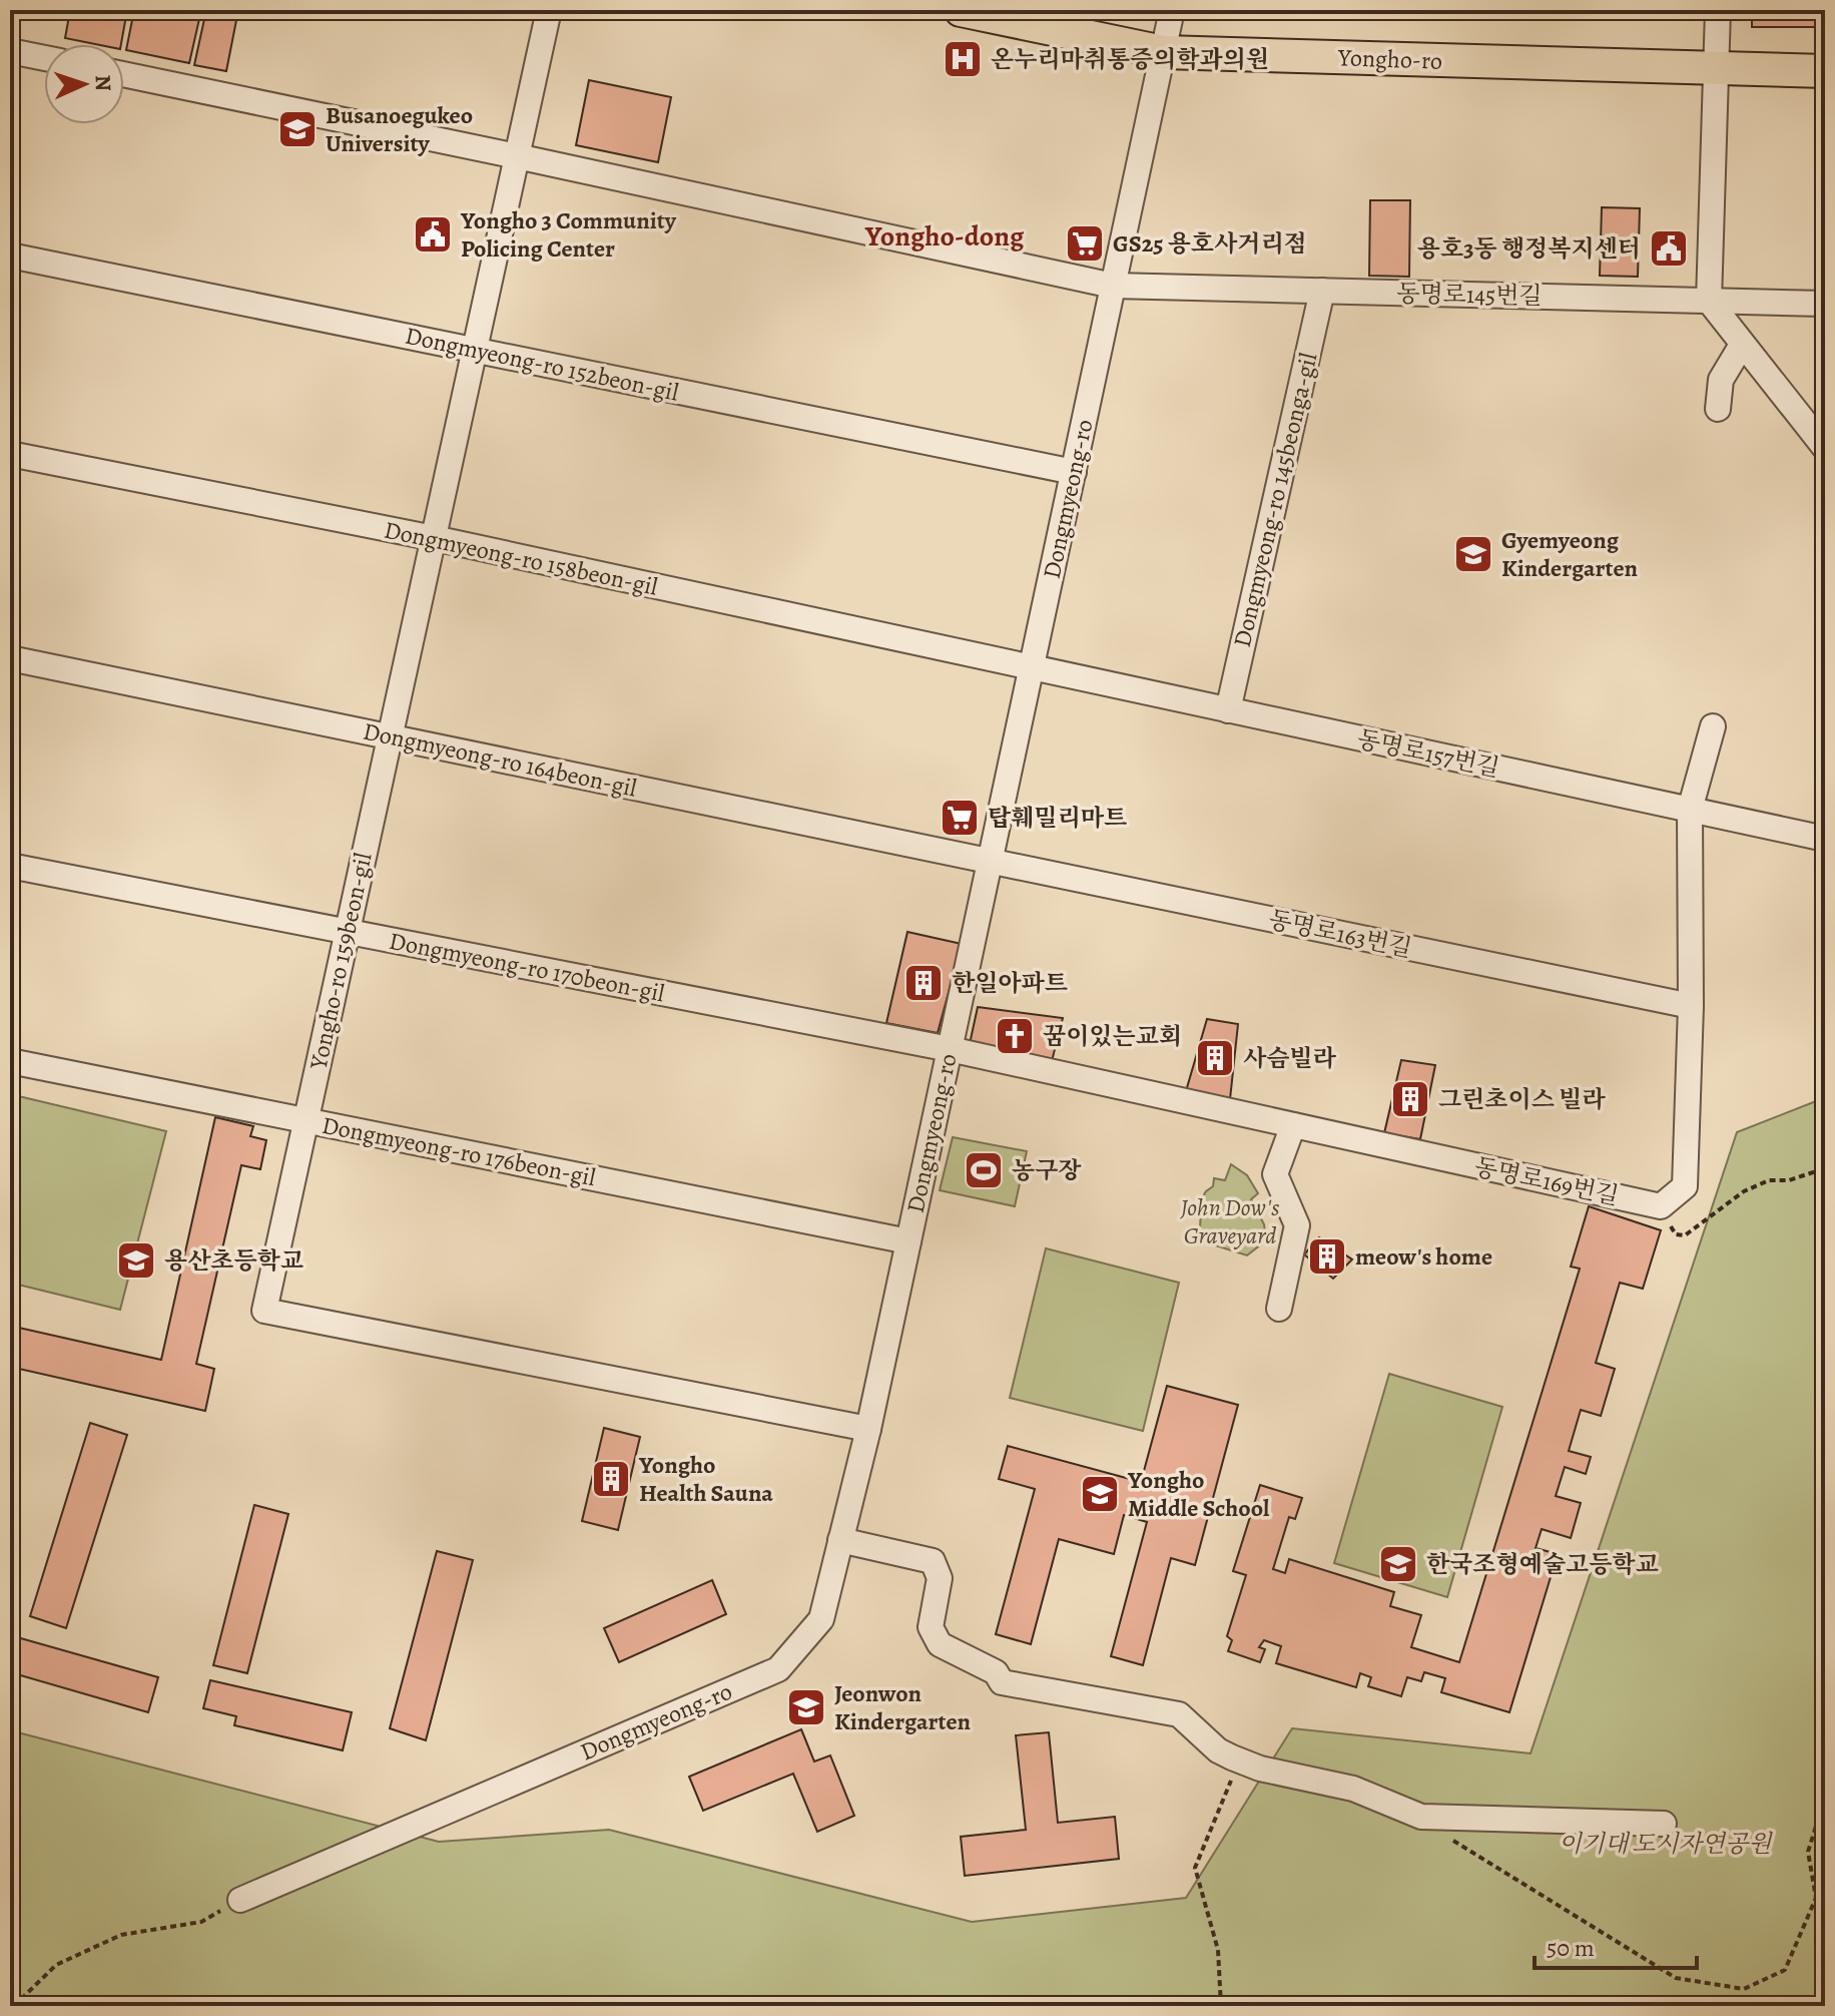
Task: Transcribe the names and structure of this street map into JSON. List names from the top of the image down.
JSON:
{
  "streets": {
    "main road": ["Yongho-ro"],
    "street": [
      "동명로145번길",
      "Dongmyeong-ro 152beon-gil",
      "Dongmyeong-ro",
      "Dongmyeong-ro 145beonga-gil",
      "Dongmyeong-ro 158beon-gil",
      "동명로157번길",
      "Dongmyeong-ro 164beon-gil",
      "동명로163번길",
      "Yongho-ro 159beon-gil",
      "Dongmyeong-ro 170beon-gil",
      "Dongmyeong-ro 176beon-gil",
      "동명로169번길"
    ]
  },
  "crossings": [
    ["Yongho-ro", "Dongmyeong-ro"],
    ["동명로145번길", "Dongmyeong-ro"],
    ["동명로145번길", "Dongmyeong-ro 145beonga-gil"],
    ["동명로145번길", "Yongho-ro 159beon-gil"],
    ["Dongmyeong-ro 152beon-gil", "Dongmyeong-ro"],
    ["Dongmyeong-ro 152beon-gil", "Yongho-ro 159beon-gil"],
    ["Dongmyeong-ro", "Dongmyeong-ro 158beon-gil"],
    ["Dongmyeong-ro", "동명로157번길"],
    ["Dongmyeong-ro", "Dongmyeong-ro 164beon-gil"],
    ["Dongmyeong-ro", "동명로163번길"],
    ["Dongmyeong-ro", "Yongho-ro 159beon-gil"],
    ["Dongmyeong-ro", "Dongmyeong-ro 170beon-gil"],
    ["Dongmyeong-ro", "Dongmyeong-ro 176beon-gil"],
    ["Dongmyeong-ro", "동명로169번길"],
    ["Dongmyeong-ro 145beonga-gil", "동명로157번길"],
    ["Dongmyeong-ro 158beon-gil", "동명로157번길"],
    ["Dongmyeong-ro 158beon-gil", "Yongho-ro 159beon-gil"],
    ["Dongmyeong-ro 164beon-gil", "동명로163번길"],
    ["Dongmyeong-ro 164beon-gil", "Yongho-ro 159beon-gil"],
    ["Yongho-ro 159beon-gil", "Dongmyeong-ro 170beon-gil"],
    ["Yongho-ro 159beon-gil", "Dongmyeong-ro 176beon-gil"],
    ["Dongmyeong-ro 170beon-gil", "동명로169번길"]
  ],
  "districts": ["Yongho-dong"],
  "parks": ["John Dow's Graveyard", "이기대 도시자연공원"],
  "places": {
    "hospital": ["온누리마취통증의학과의원"],
    "school or university": [
      "Busanoegukeo University",
      "Gyemyeong Kindergarten",
      "용산초등학교",
      "Yongho Middle School",
      "한국조형예술고등학교",
      "Jeonwon Kindergarten"
    ],
    "public building": ["Yongho 3 Community Policing Center", "용호3동 행정복지센터"],
    "supermarket": ["GS25 용호사거리점", "탑훼밀리마트"],
    "building": [
      "한일아파트",
      "사슴빌라",
      "그린초이스 빌라",
      "meow's home",
      "Yongho Health Sauna"
    ],
    "church": ["꿈이있는교회"],
    "sports": ["농구장"]
  },
  "scale_bar": "50 m",
  "north": "right"
}
